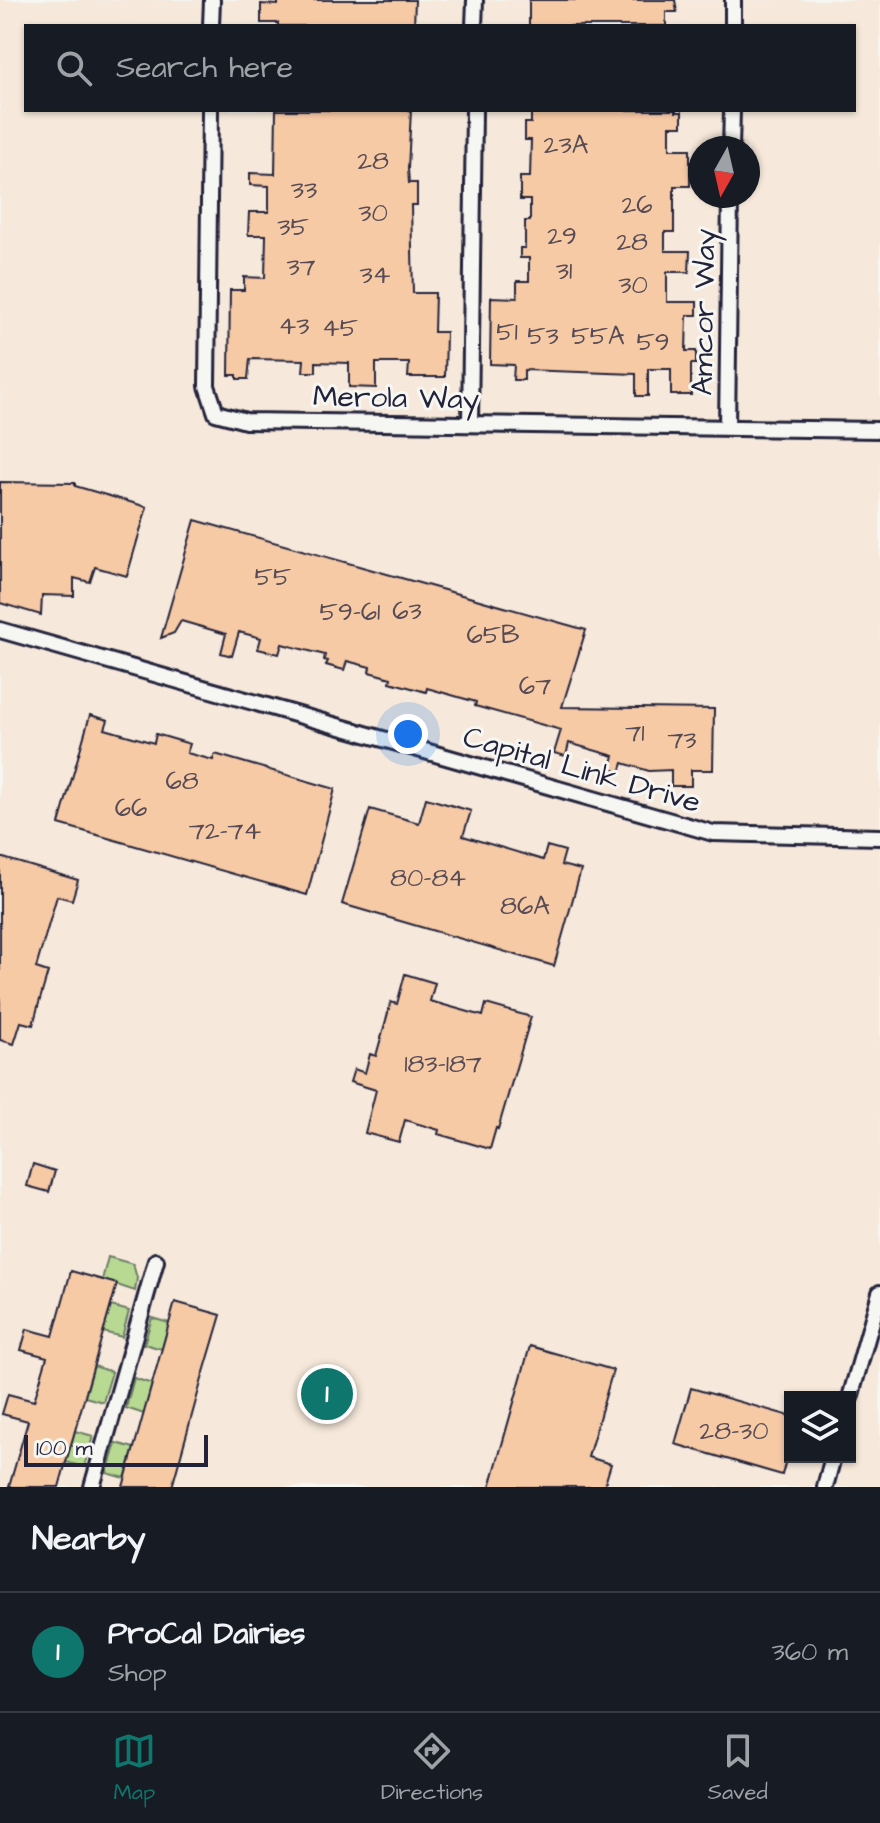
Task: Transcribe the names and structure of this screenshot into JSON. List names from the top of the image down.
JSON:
{
  "streets": {
    "street": ["Amcor Way", "Merola Way", "Capital Link Drive"]
  },
  "crossings": [
    ["Amcor Way", "Merola Way"]
  ],
  "house_numbers": [
    "23A",
    "28",
    "33",
    "26",
    "30",
    "35",
    "29",
    "28",
    "37",
    "31",
    "34",
    "30",
    "43",
    "45",
    "51",
    "53",
    "55A",
    "59",
    "55",
    "63",
    "59-61",
    "65B",
    "67",
    "71",
    "73",
    "68",
    "66",
    "72-74",
    "80-84",
    "86A",
    "183-187",
    "28-30"
  ],
  "scale_bar": "100 m",
  "north": "bottom",
  "page": {
    "search": "Search here",
    "pins": "1",
    "scale": "100 m",
    "heading": "Nearby",
    "list": [
      {
        "mark": "1",
        "name": "ProCal Dairies",
        "note": "Shop",
        "value": "360 m"
      }
    ],
    "nav": ["Map", "Directions", "Saved"]
  }
}
